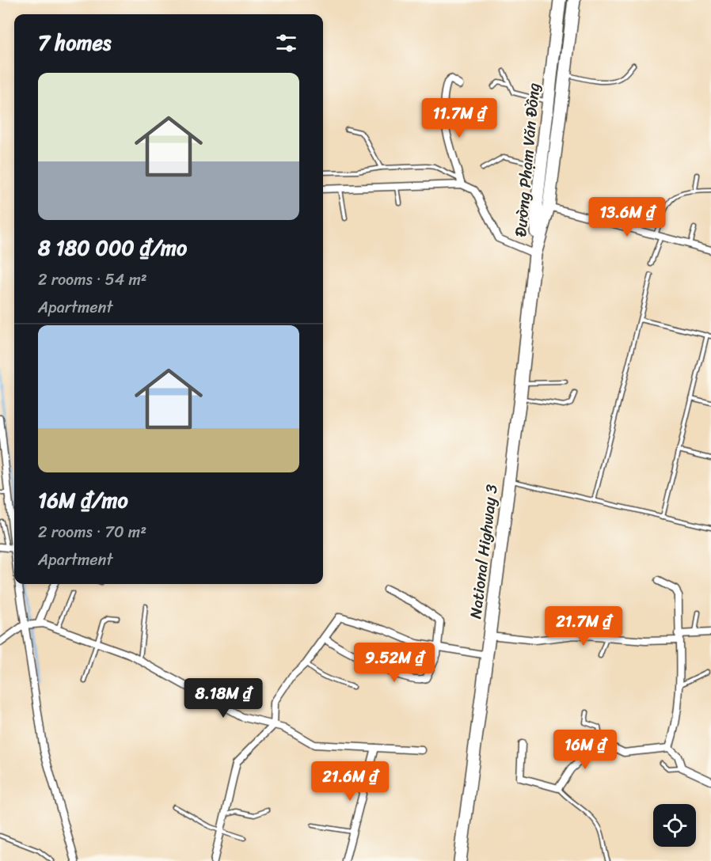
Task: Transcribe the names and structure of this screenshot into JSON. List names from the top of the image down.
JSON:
{
  "streets": {
    "highway": ["Đường Phạm Văn Đồng", "National Highway 3"]
  },
  "crossings": [
    ["Đường Phạm Văn Đồng", "National Highway 3"]
  ],
  "page": {
    "heading": "7 homes",
    "list": [
      {
        "name": "8 180 000 ₫/mo",
        "note": "2 rooms · 54 m² · Apartment"
      },
      {
        "name": "16M ₫/mo",
        "note": "2 rooms · 70 m² · Apartment"
      }
    ],
    "price": [
      "11.7M ₫",
      "13.6M ₫",
      "21.7M ₫",
      "9.52M ₫",
      "8.18M ₫",
      "16M ₫",
      "21.6M ₫"
    ]
  }
}
